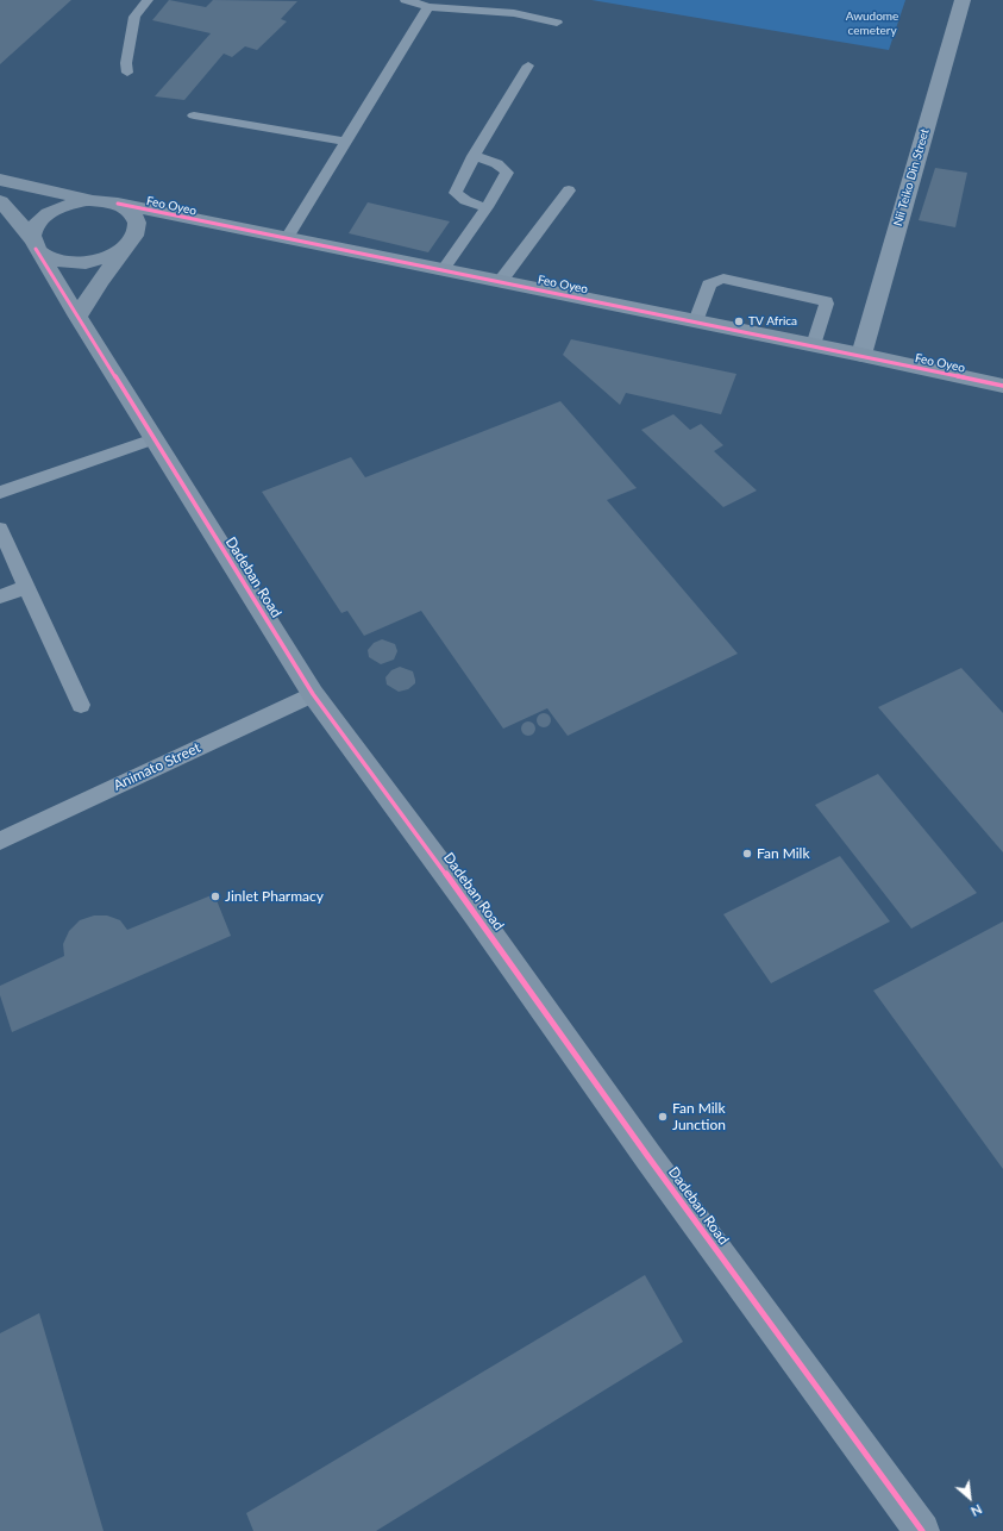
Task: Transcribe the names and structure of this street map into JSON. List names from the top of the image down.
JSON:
{
  "streets": {
    "street": ["Nii Teiko Din Street", "Feo Oyeo", "Dadeban Road"],
    "lane": ["Animato Street"]
  },
  "crossings": [
    ["Nii Teiko Din Street", "Feo Oyeo"],
    ["Feo Oyeo", "Dadeban Road"],
    ["Dadeban Road", "Animato Street"]
  ],
  "parks": ["Awudome cemetery"],
  "places": [
    "TV Africa",
    "Fan Milk",
    "Jinlet Pharmacy",
    "Fan Milk Junction"
  ],
  "north": "bottom right"
}
